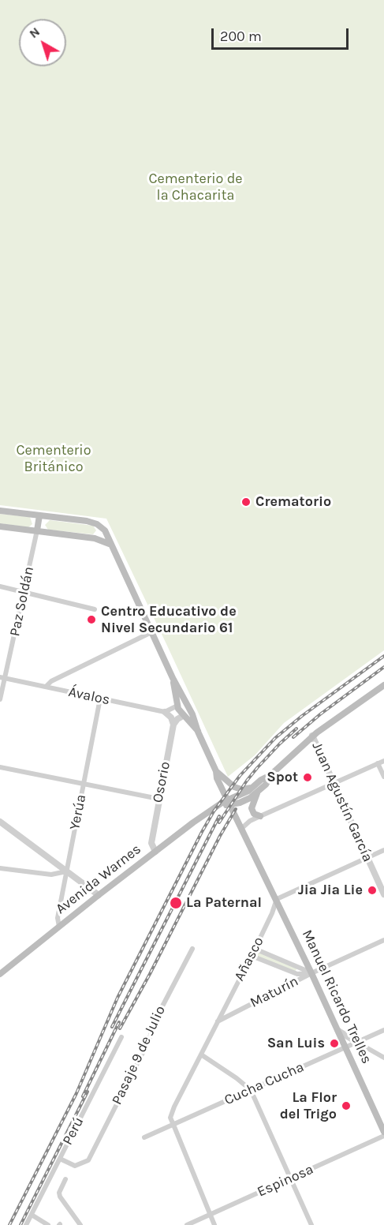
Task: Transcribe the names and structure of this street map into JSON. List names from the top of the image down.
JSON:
{
  "streets": {
    "main road": ["Avenida Warnes", "Manuel Ricardo Trelles"],
    "street": [
      "Paz Soldán",
      "Ávalos",
      "Osorio",
      "Juan Agustín García",
      "Yerúa",
      "Añasco",
      "Maturín",
      "Pasaje 9 de Julio",
      "Cucha Cucha",
      "Perú",
      "Espinosa"
    ]
  },
  "crossings": [
    ["Paz Soldán", "Ávalos"],
    ["Ávalos", "Yerúa"],
    ["Osorio", "Avenida Warnes"],
    ["Juan Agustín García", "Avenida Warnes"],
    ["Yerúa", "Avenida Warnes"],
    ["Avenida Warnes", "Manuel Ricardo Trelles"],
    ["Añasco", "Maturín"],
    ["Añasco", "Manuel Ricardo Trelles"],
    ["Añasco", "Cucha Cucha"],
    ["Maturín", "Manuel Ricardo Trelles"],
    ["Manuel Ricardo Trelles", "Cucha Cucha"],
    ["Pasaje 9 de Julio", "Perú"]
  ],
  "parks": ["Cementerio de la Chacarita", "Cementerio Británico"],
  "places": [
    "Crematorio",
    "Centro Educativo de Nivel Secundario 61",
    "Spot",
    "Jia Jia Lie",
    "La Paternal",
    "San Luis",
    "La Flor del Trigo"
  ],
  "scale_bar": "200 m",
  "north": "top left"
}
